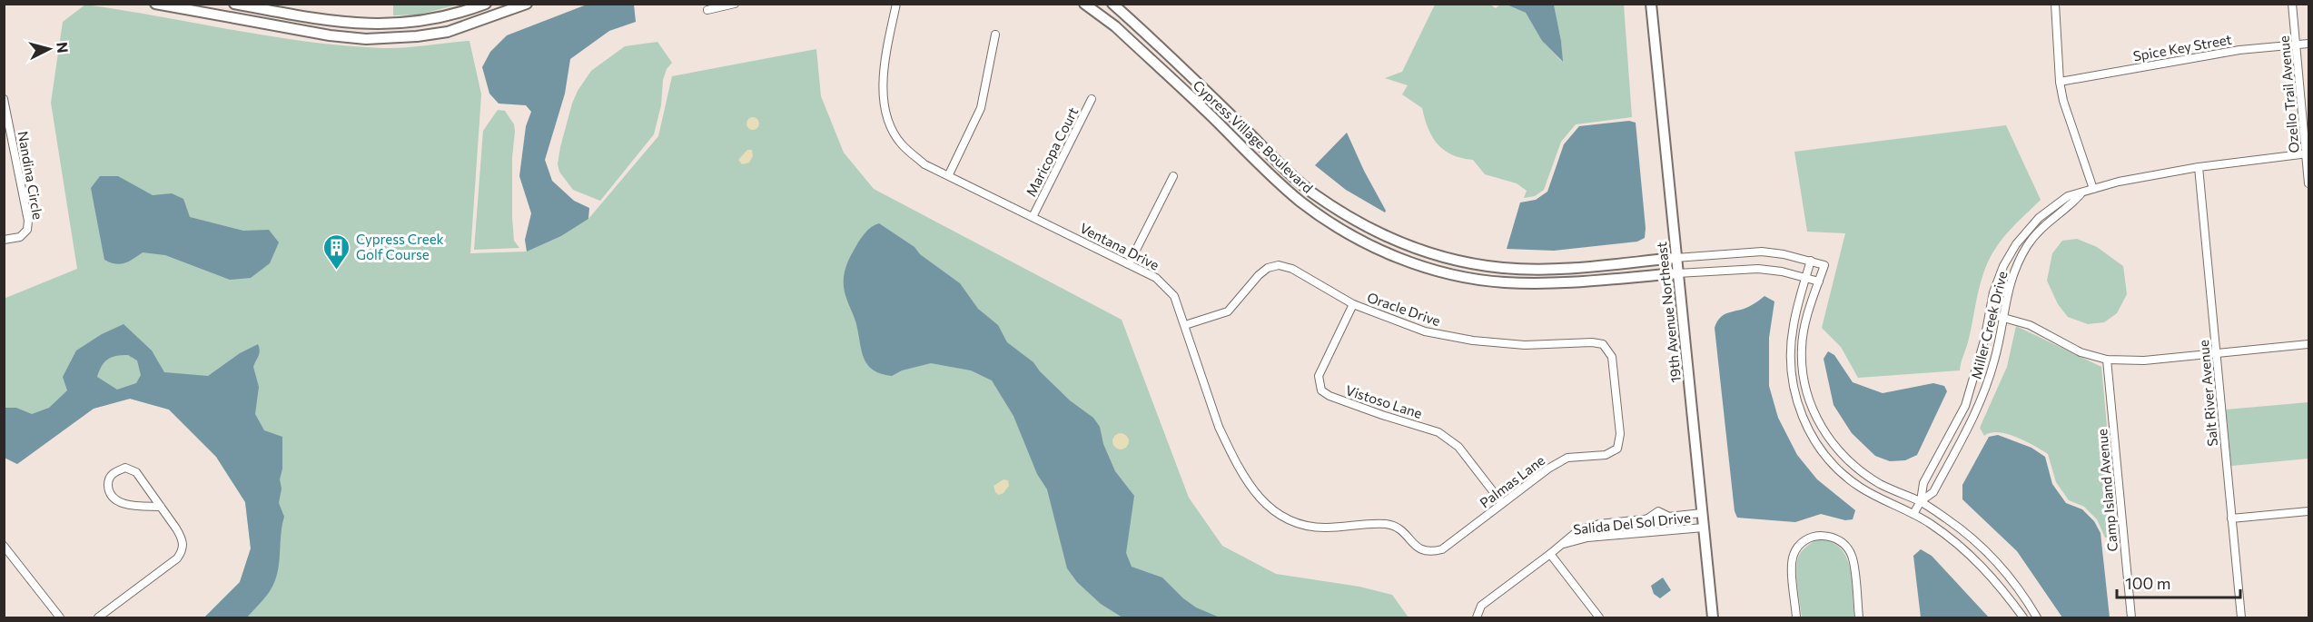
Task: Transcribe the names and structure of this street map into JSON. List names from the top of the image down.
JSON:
{
  "streets": {
    "street": [
      "Spice Key Street",
      "Ozello Trail Avenue",
      "Cypress Village Boulevard",
      "Maricopa Court",
      "Nandina Circle",
      "Ventana Drive",
      "Oracle Drive",
      "19th Avenue Northeast",
      "Miller Creek Drive",
      "Salt River Avenue",
      "Vistoso Lane",
      "Palmas Lane",
      "Camp Island Avenue",
      "Salida Del Sol Drive"
    ]
  },
  "crossings": [
    ["Spice Key Street", "Ozello Trail Avenue"],
    ["Ozello Trail Avenue", "Miller Creek Drive"],
    ["Cypress Village Boulevard", "19th Avenue Northeast"],
    ["Maricopa Court", "Ventana Drive"],
    ["Ventana Drive", "Oracle Drive"],
    ["Ventana Drive", "Palmas Lane"],
    ["Oracle Drive", "Vistoso Lane"],
    ["Oracle Drive", "Palmas Lane"],
    ["19th Avenue Northeast", "Salida Del Sol Drive"],
    ["Miller Creek Drive", "Salt River Avenue"],
    ["Vistoso Lane", "Palmas Lane"]
  ],
  "places": {
    "building": ["Cypress Creek Golf Course"]
  },
  "scale_bar": "100 m",
  "north": "right"
}
